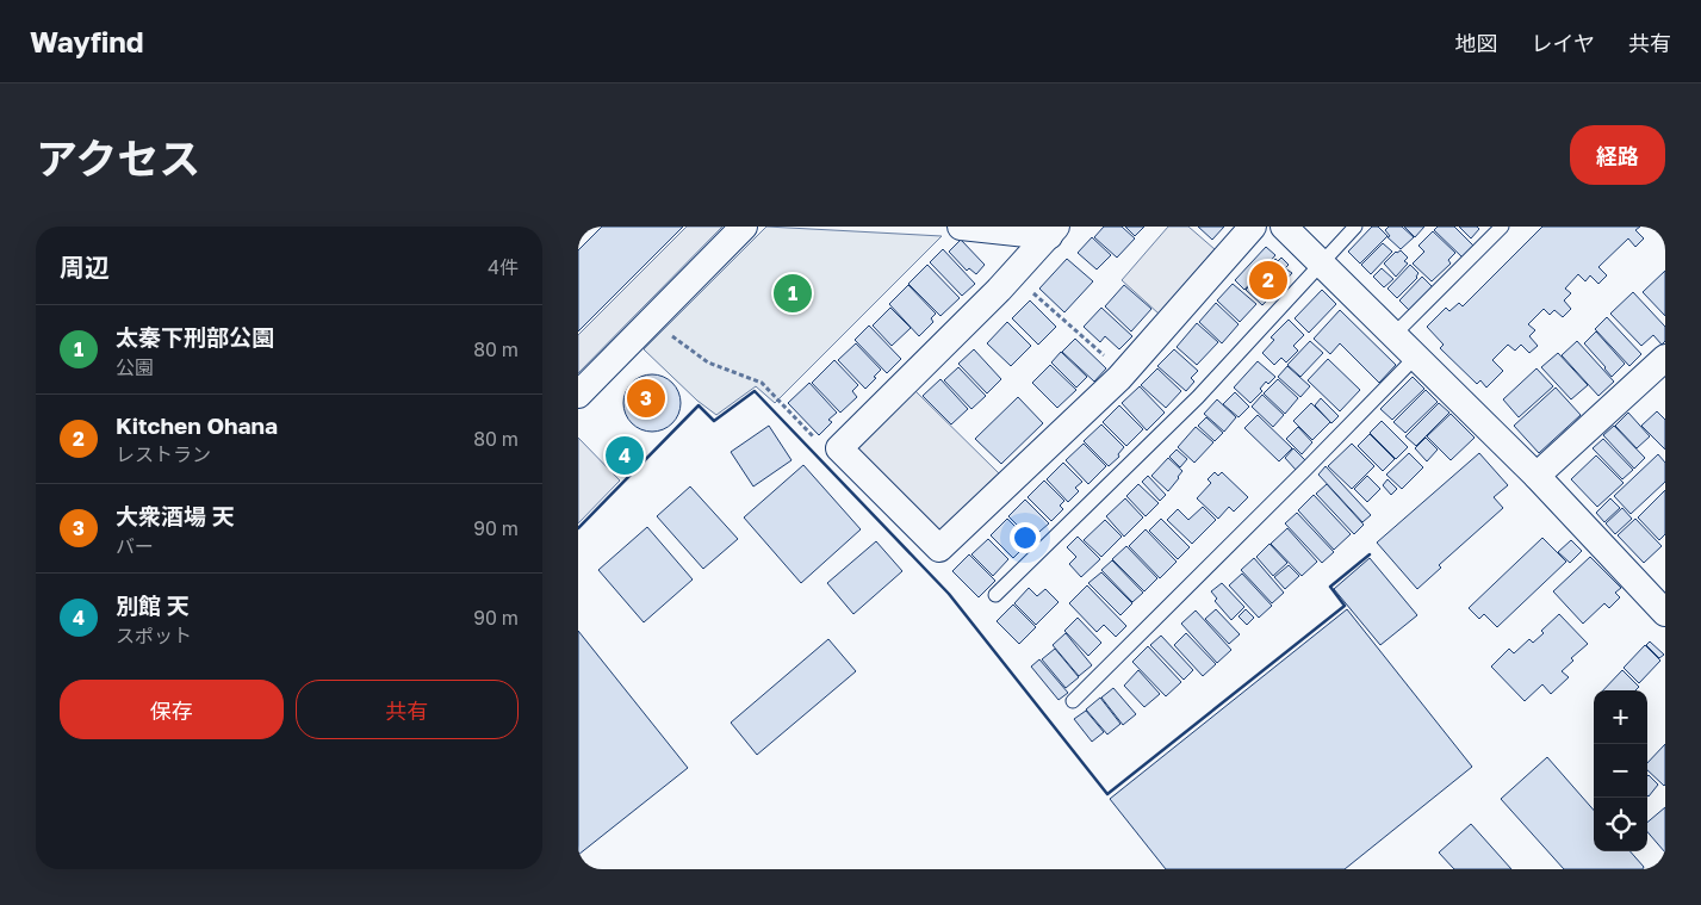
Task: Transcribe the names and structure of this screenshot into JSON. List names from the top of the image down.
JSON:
{
  "page": {
    "header": "Wayfind",
    "nav": ["地図", "レイヤ", "共有"],
    "title": "アクセス",
    "buttons": [
      "経路",
      ["保存", "共有"]
    ],
    "heading": ["周辺", "4件"],
    "pins": [
      "2",
      "1",
      "3",
      "4"
    ],
    "list": [
      {
        "mark": "1",
        "name": "太秦下刑部公園",
        "note": "公園",
        "value": "80 m"
      },
      {
        "mark": "2",
        "name": "Kitchen Ohana",
        "note": "レストラン",
        "value": "80 m"
      },
      {
        "mark": "3",
        "name": "大衆酒場 天",
        "note": "バー",
        "value": "90 m"
      },
      {
        "mark": "4",
        "name": "別館 天",
        "note": "スポット",
        "value": "90 m"
      }
    ],
    "map_buttons": ["+", "−"]
  }
}
